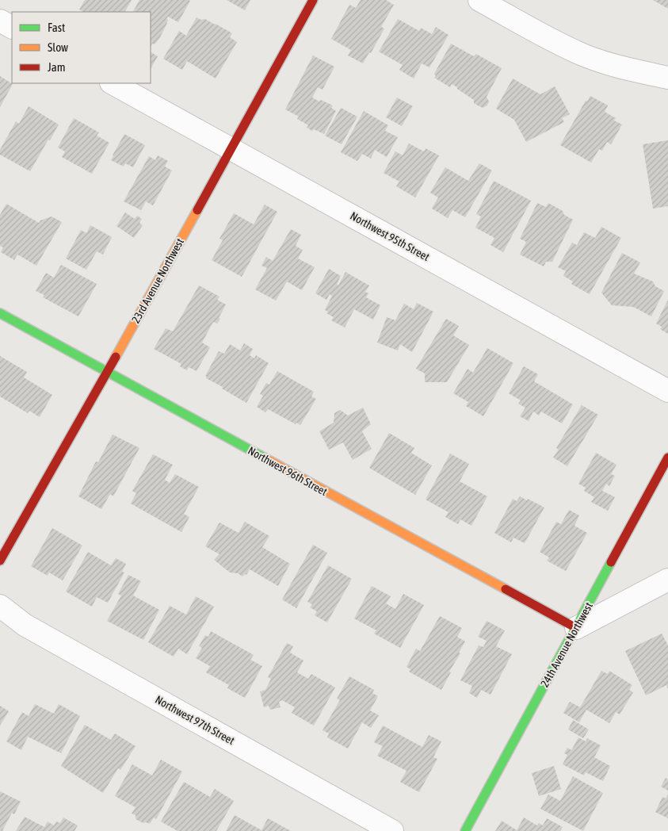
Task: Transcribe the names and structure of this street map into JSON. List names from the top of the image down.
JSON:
{
  "streets": {
    "street": [
      "Northwest 95th Street",
      "23rd Avenue Northwest",
      "Northwest 96th Street",
      "24th Avenue Northwest",
      "Northwest 97th Street"
    ]
  },
  "crossings": [
    ["Northwest 95th Street", "23rd Avenue Northwest"],
    ["23rd Avenue Northwest", "Northwest 96th Street"],
    ["Northwest 96th Street", "24th Avenue Northwest"]
  ],
  "legend": ["Fast", "Slow", "Jam"]
}
